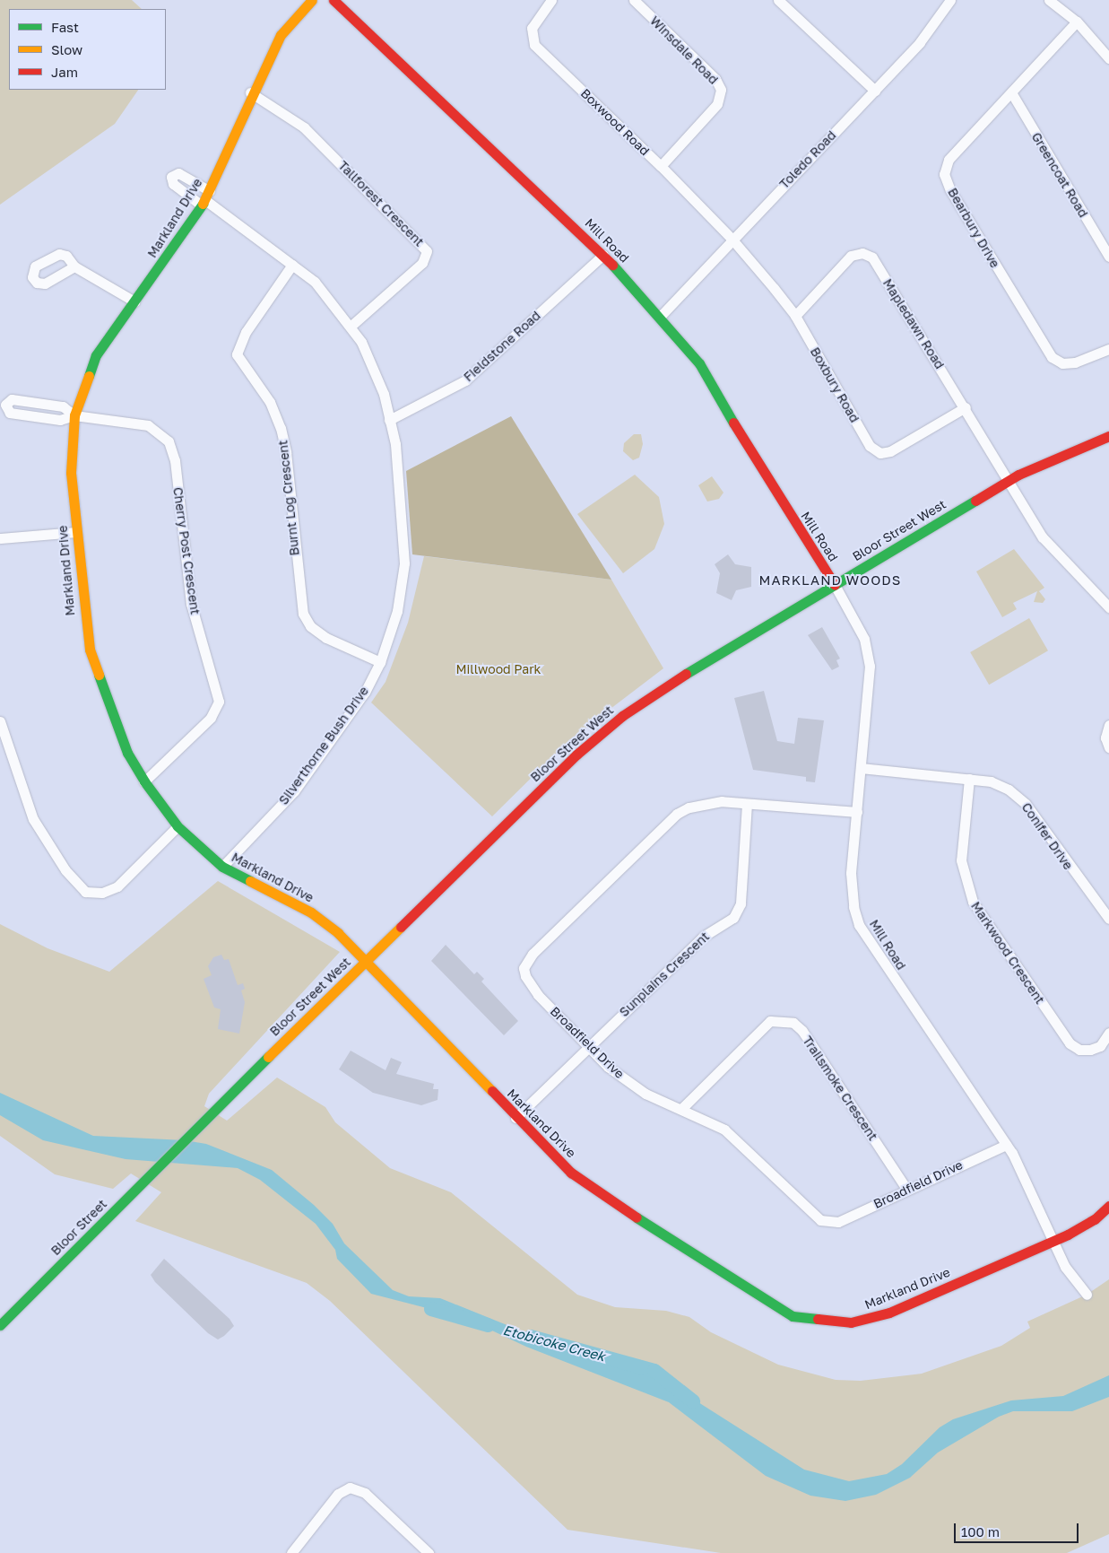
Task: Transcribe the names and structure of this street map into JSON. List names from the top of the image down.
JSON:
{
  "streets": {
    "street": [
      "Winsdale Road",
      "Boxwood Road",
      "Toledo Road",
      "Greencoat Road",
      "Tallforest Crescent",
      "Markland Drive",
      "Bearbury Drive",
      "Mill Road",
      "Mapledawn Road",
      "Fieldstone Road",
      "Boxbury Road",
      "Burnt Log Crescent",
      "Bloor Street West",
      "Cherry Post Crescent",
      "Silverthorne Bush Drive",
      "Conifer Drive",
      "Markwood Crescent",
      "Sunplains Crescent",
      "Broadfield Drive",
      "Trailsmoke Crescent",
      "Bloor Street"
    ]
  },
  "crossings": [
    ["Winsdale Road", "Boxwood Road"],
    ["Boxwood Road", "Toledo Road"],
    ["Boxwood Road", "Boxbury Road"],
    ["Toledo Road", "Mill Road"],
    ["Toledo Road", "Boxbury Road"],
    ["Greencoat Road", "Bearbury Drive"],
    ["Tallforest Crescent", "Markland Drive"],
    ["Tallforest Crescent", "Silverthorne Bush Drive"],
    ["Markland Drive", "Mill Road"],
    ["Markland Drive", "Bloor Street West"],
    ["Markland Drive", "Cherry Post Crescent"],
    ["Markland Drive", "Silverthorne Bush Drive"],
    ["Markland Drive", "Sunplains Crescent"],
    ["Mill Road", "Fieldstone Road"],
    ["Mill Road", "Bloor Street West"],
    ["Mill Road", "Conifer Drive"],
    ["Mill Road", "Broadfield Drive"],
    ["Mapledawn Road", "Boxbury Road"],
    ["Mapledawn Road", "Bloor Street West"],
    ["Fieldstone Road", "Silverthorne Bush Drive"],
    ["Burnt Log Crescent", "Silverthorne Bush Drive"],
    ["Bloor Street West", "Bloor Street"],
    ["Conifer Drive", "Markwood Crescent"],
    ["Sunplains Crescent", "Broadfield Drive"],
    ["Broadfield Drive", "Trailsmoke Crescent"]
  ],
  "districts": ["MARKLAND WOODS"],
  "water": ["Etobicoke Creek"],
  "parks": ["Millwood Park"],
  "legend": ["Fast", "Slow", "Jam"],
  "scale_bar": "100 m"
}
